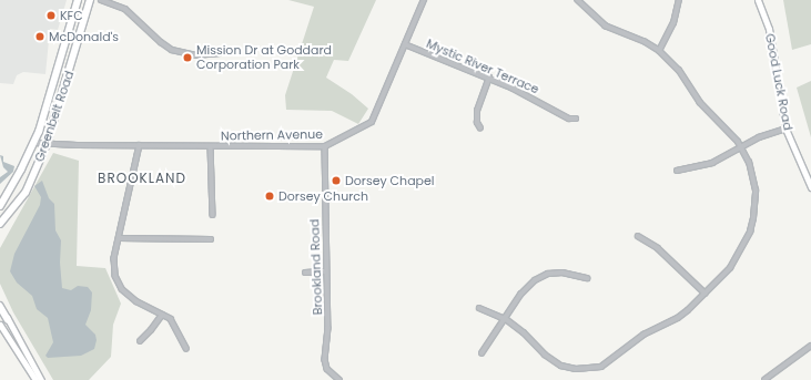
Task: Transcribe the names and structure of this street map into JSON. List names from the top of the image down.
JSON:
{
  "streets": {
    "main road": ["Greenbelt Road"],
    "street": [
      "Mystic River Terrace",
      "Good Luck Road",
      "Northern Avenue",
      "Brookland Road"
    ]
  },
  "crossings": [
    ["Mystic River Terrace", "Northern Avenue"],
    ["Greenbelt Road", "Northern Avenue"],
    ["Northern Avenue", "Brookland Road"]
  ],
  "districts": ["BROOKLAND"],
  "places": [
    "KFC",
    "McDonald's",
    "Mission Dr at Goddard Corporation Park",
    "Dorsey Chapel",
    "Dorsey Church"
  ]
}
